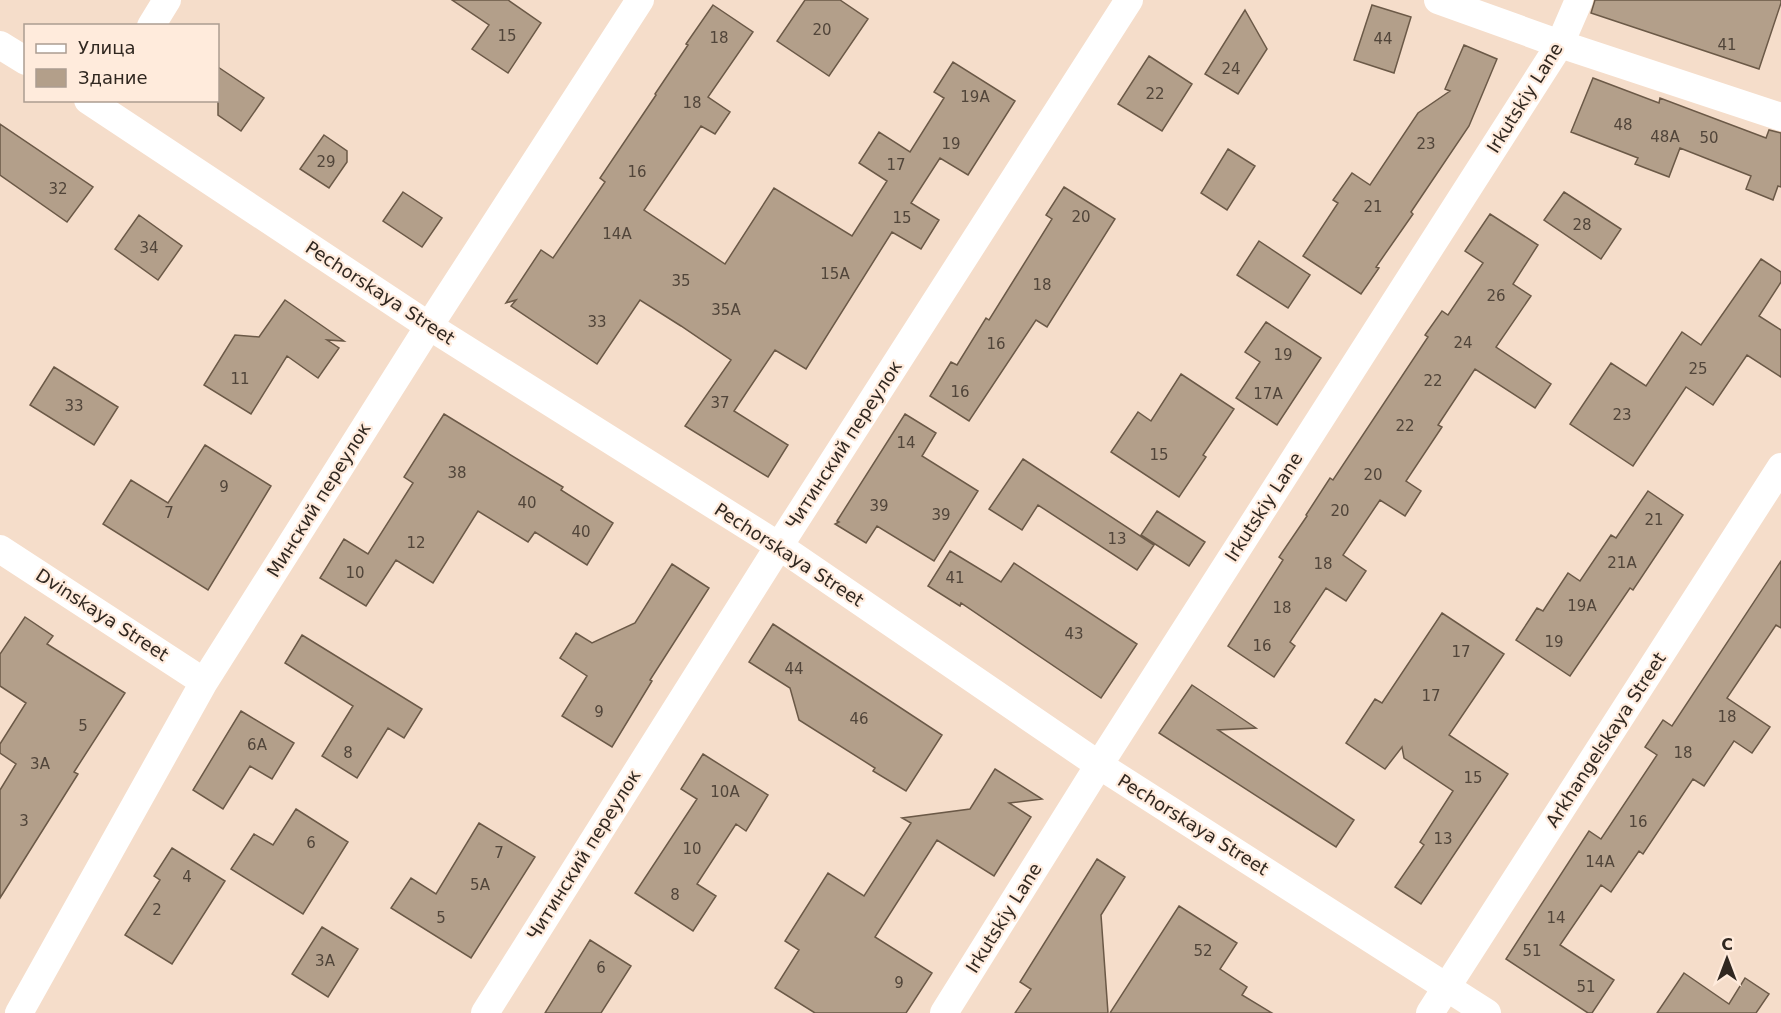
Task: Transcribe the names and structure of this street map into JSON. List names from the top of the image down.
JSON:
{
  "streets": {
    "street": [
      "Irkutskiy Lane",
      "Pechorskaya Street",
      "Читинский переулок",
      "Минский переулок",
      "Dvinskaya Street",
      "Arkhangelskaya Street"
    ]
  },
  "crossings": [
    ["Irkutskiy Lane", "Pechorskaya Street"],
    ["Pechorskaya Street", "Читинский переулок"],
    ["Pechorskaya Street", "Минский переулок"],
    ["Pechorskaya Street", "Arkhangelskaya Street"],
    ["Минский переулок", "Dvinskaya Street"]
  ],
  "house_numbers": [
    "20",
    "15",
    "18",
    "44",
    "41",
    "24",
    "22",
    "19А",
    "18",
    "48",
    "48А",
    "50",
    "19",
    "23",
    "29",
    "17",
    "16",
    "32",
    "21",
    "20",
    "15",
    "28",
    "14А",
    "34",
    "15А",
    "35",
    "18",
    "26",
    "35А",
    "33",
    "24",
    "16",
    "19",
    "25",
    "11",
    "22",
    "16",
    "17А",
    "37",
    "33",
    "23",
    "22",
    "14",
    "15",
    "38",
    "20",
    "9",
    "40",
    "39",
    "20",
    "7",
    "39",
    "21",
    "40",
    "13",
    "12",
    "21А",
    "18",
    "10",
    "41",
    "19А",
    "18",
    "43",
    "19",
    "16",
    "17",
    "44",
    "17",
    "9",
    "18",
    "46",
    "5",
    "6А",
    "8",
    "18",
    "3А",
    "15",
    "10А",
    "3",
    "16",
    "13",
    "6",
    "10",
    "7",
    "14А",
    "4",
    "5А",
    "8",
    "2",
    "5",
    "14",
    "52",
    "51",
    "3А",
    "6",
    "9",
    "51"
  ],
  "legend": ["Улица", "Здание"],
  "north": "top"
}
